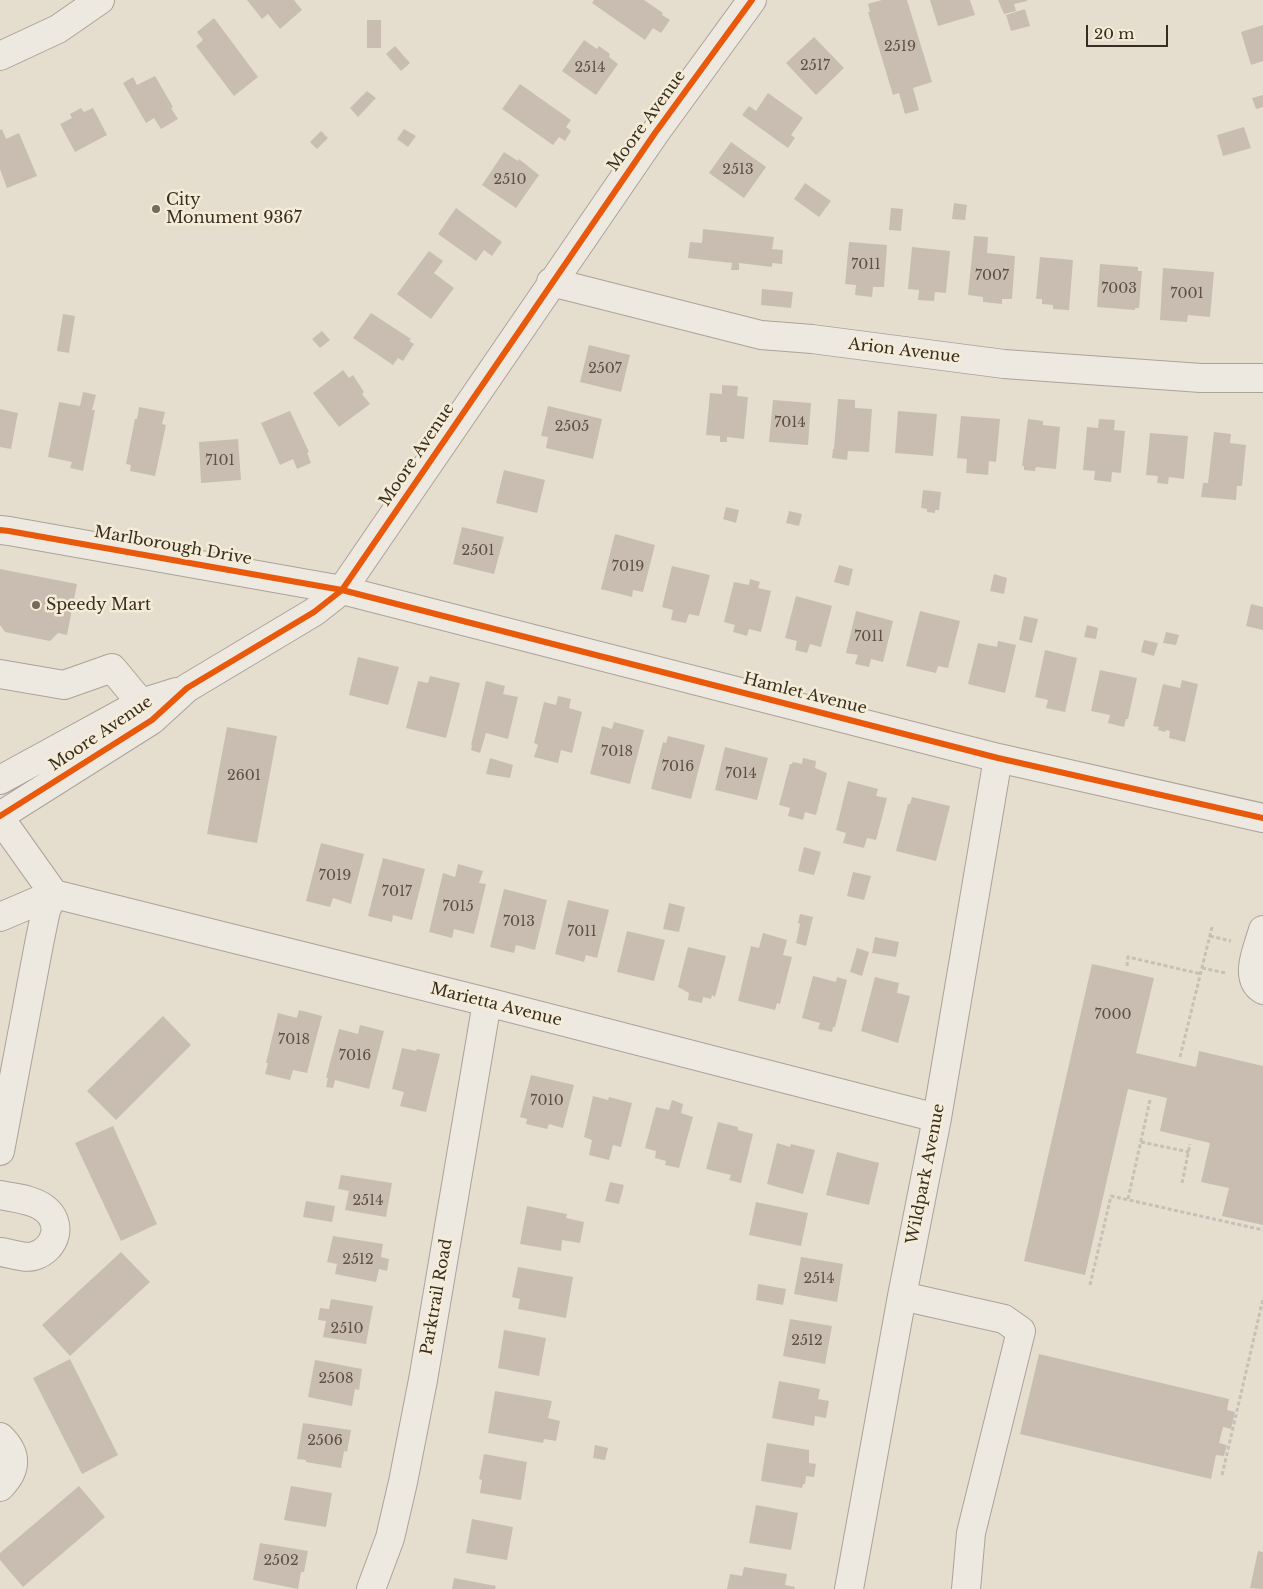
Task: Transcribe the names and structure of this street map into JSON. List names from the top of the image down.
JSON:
{
  "streets": {
    "street": [
      "Moore Avenue",
      "Arion Avenue",
      "Marlborough Drive",
      "Hamlet Avenue",
      "Marietta Avenue",
      "Wildpark Avenue",
      "Parktrail Road"
    ]
  },
  "crossings": [
    ["Moore Avenue", "Arion Avenue"],
    ["Moore Avenue", "Marlborough Drive"],
    ["Moore Avenue", "Hamlet Avenue"],
    ["Marlborough Drive", "Hamlet Avenue"],
    ["Hamlet Avenue", "Wildpark Avenue"],
    ["Marietta Avenue", "Wildpark Avenue"],
    ["Marietta Avenue", "Parktrail Road"]
  ],
  "places": ["City Monument 9367", "Speedy Mart"],
  "house_numbers": [
    "2519",
    "2517",
    "2514",
    "2513",
    "2510",
    "7011",
    "7007",
    "7003",
    "7001",
    "2507",
    "7014",
    "2505",
    "7101",
    "2501",
    "7019",
    "7011",
    "7018",
    "7016",
    "7014",
    "2601",
    "7019",
    "7017",
    "7015",
    "7013",
    "7011",
    "7000",
    "7018",
    "7016",
    "7010",
    "2514",
    "2512",
    "2514",
    "2510",
    "2512",
    "2508",
    "2506",
    "2502"
  ],
  "scale_bar": "20 m"
}
